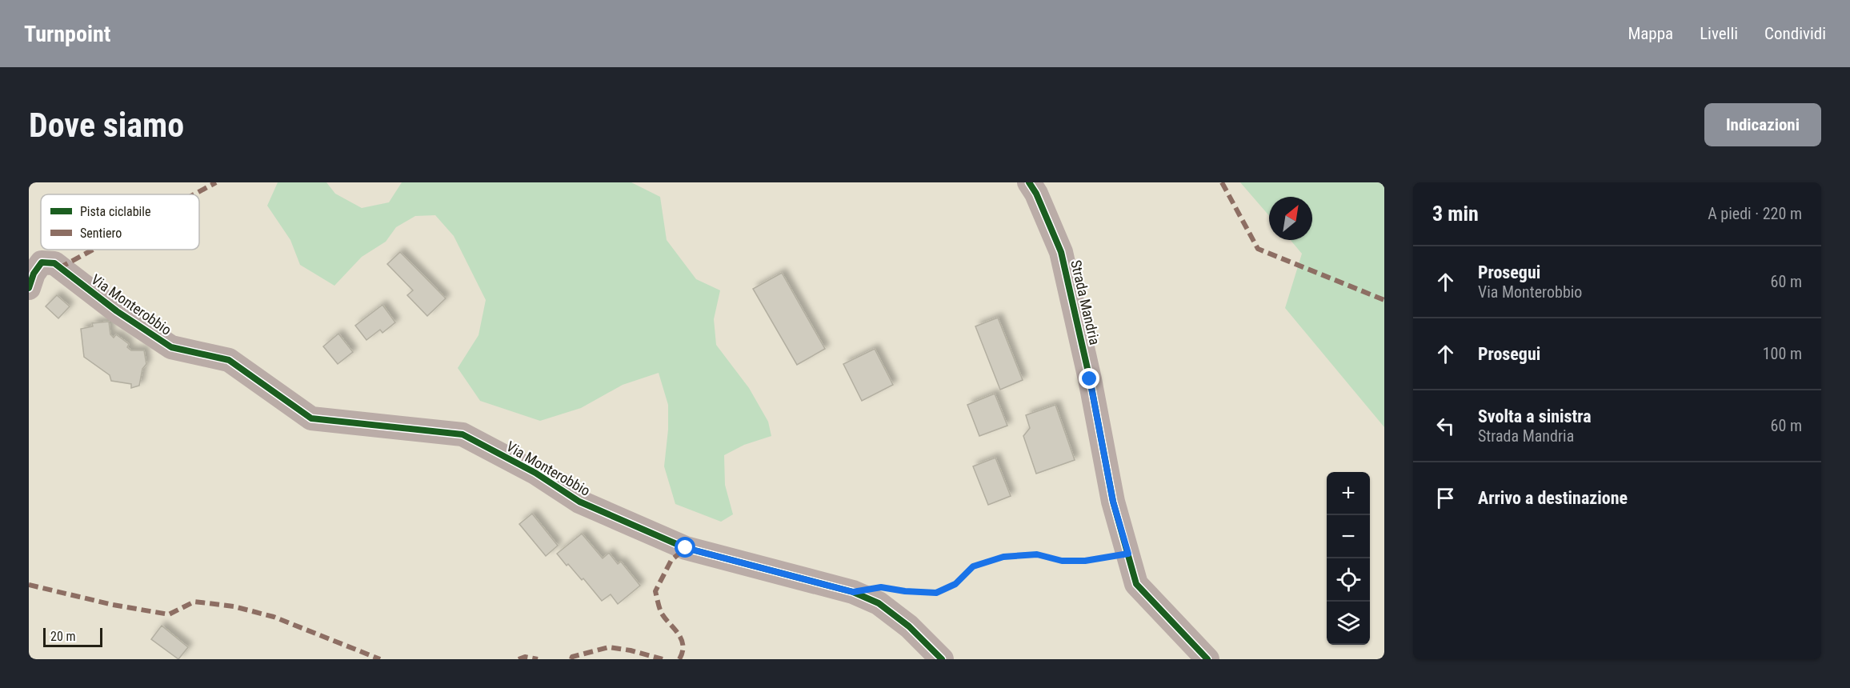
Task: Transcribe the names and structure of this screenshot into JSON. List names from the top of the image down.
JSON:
{
  "streets": {
    "street": ["Strada Mandria", "Via Monterobbio"]
  },
  "legend": ["Pista ciclabile", "Sentiero"],
  "scale_bar": "20 m",
  "north": "top right",
  "page": {
    "header": "Turnpoint",
    "nav": ["Mappa", "Livelli", "Condividi"],
    "buttons": "Indicazioni",
    "title": "Dove siamo",
    "heading": ["3 min", "A piedi · 220 m"],
    "list": [
      ["Prosegui", "Via Monterobbio", "60 m"],
      ["Prosegui", "100 m"],
      ["Svolta a sinistra", "Strada Mandria", "60 m"],
      "Arrivo a destinazione"
    ],
    "map_buttons": ["+", "−"],
    "scale": "20 m"
  }
}
